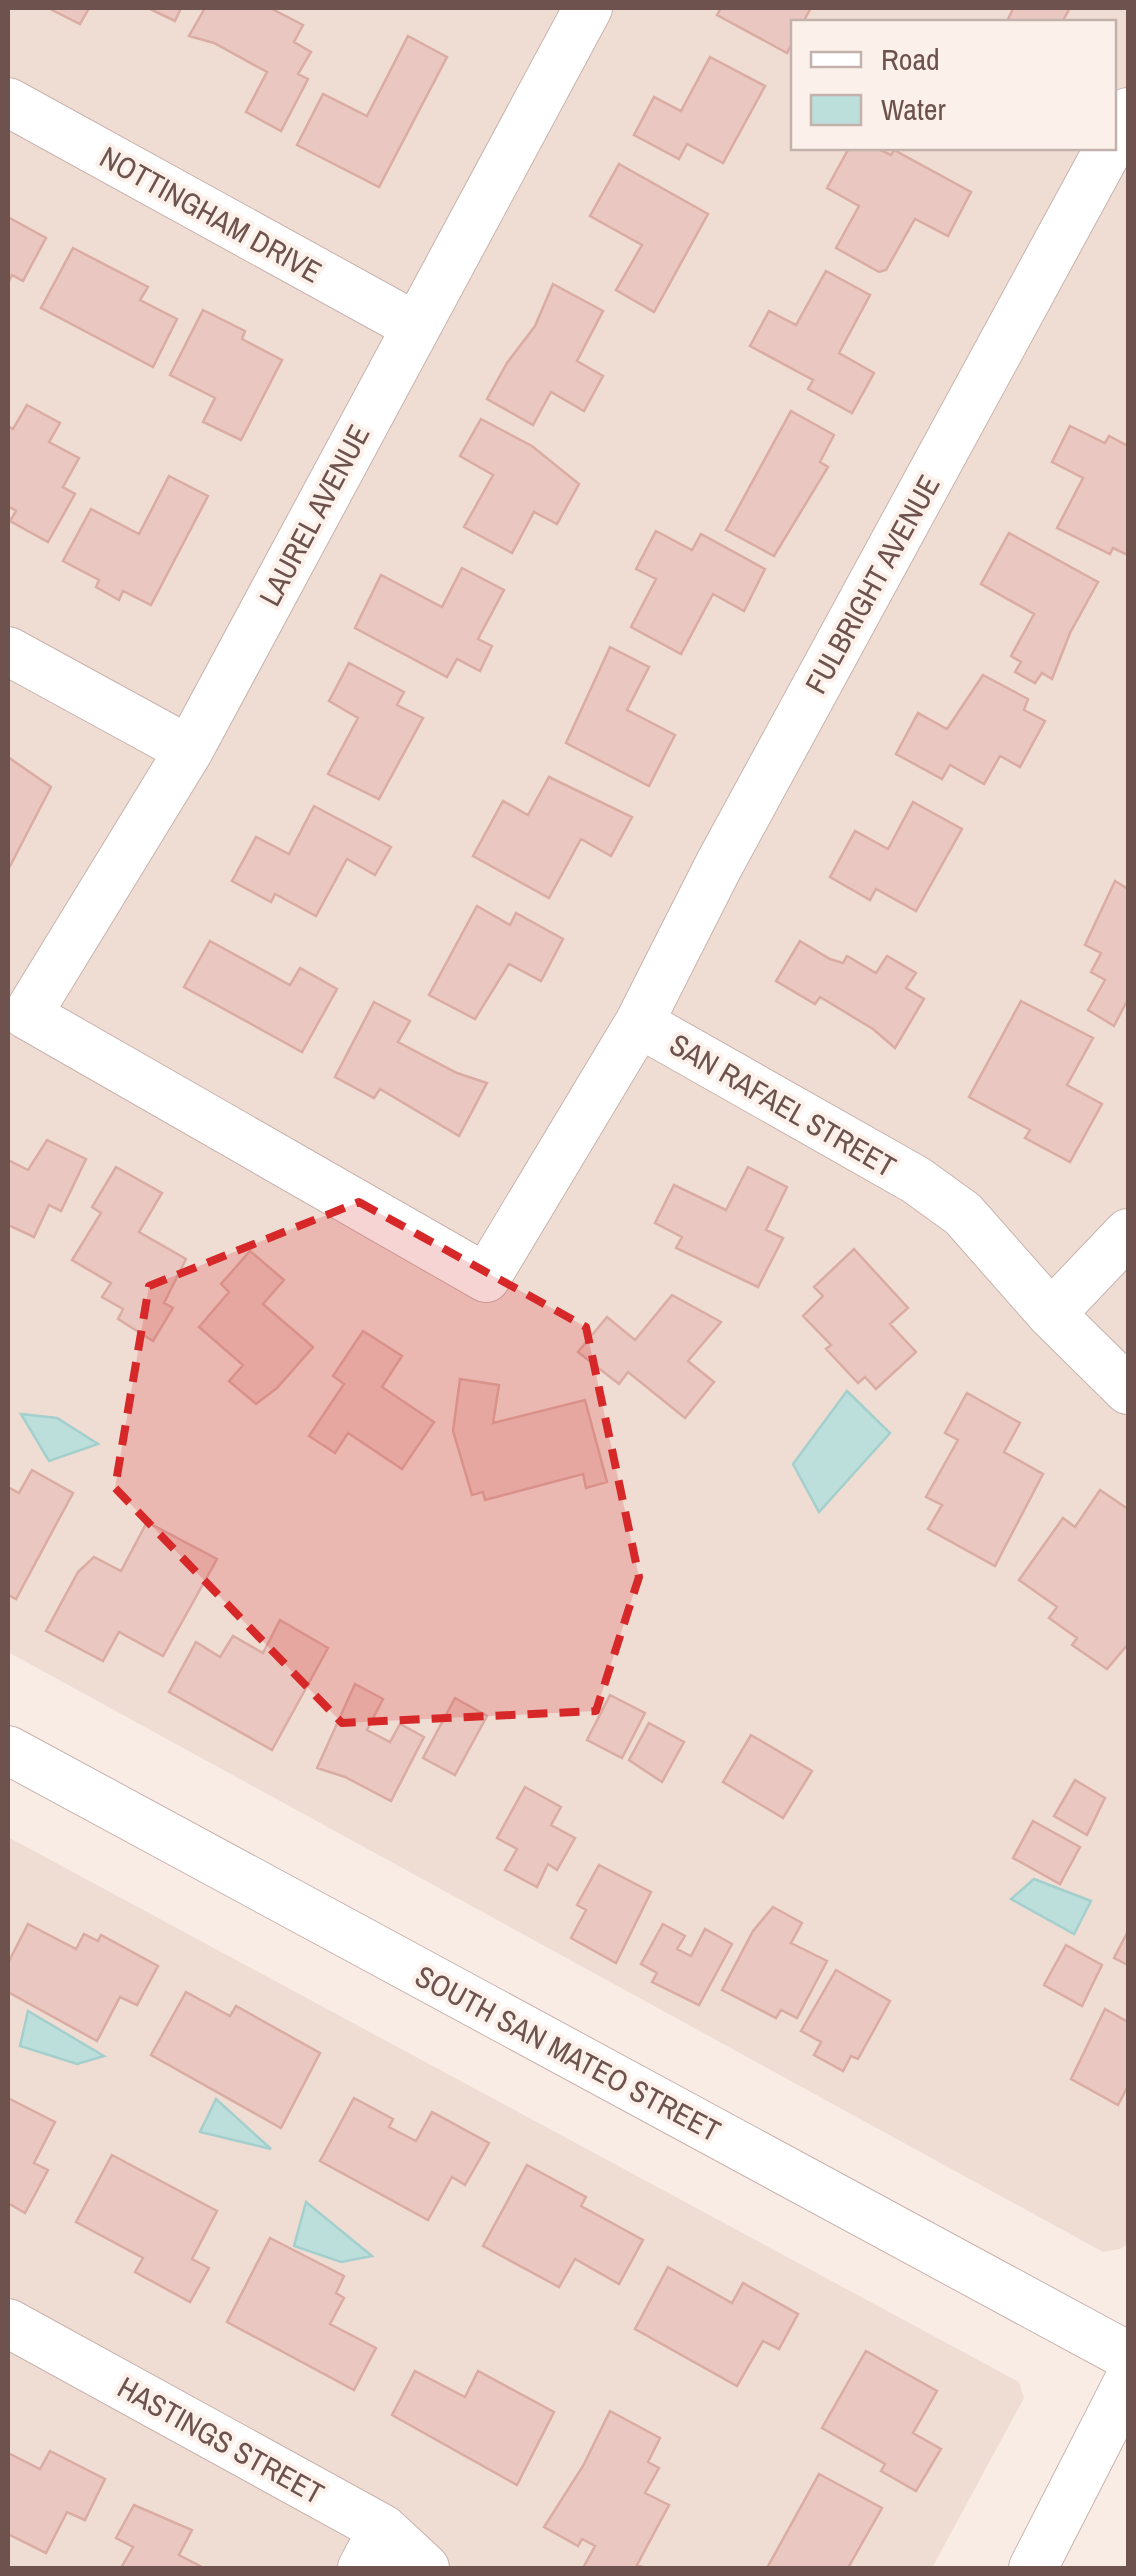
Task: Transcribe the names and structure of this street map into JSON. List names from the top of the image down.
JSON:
{
  "streets": {
    "street": [
      "NOTTINGHAM DRIVE",
      "LAUREL AVENUE",
      "FULBRIGHT AVENUE",
      "SAN RAFAEL STREET",
      "SOUTH SAN MATEO STREET",
      "HASTINGS STREET"
    ]
  },
  "crossings": [
    ["NOTTINGHAM DRIVE", "LAUREL AVENUE"],
    ["LAUREL AVENUE", "SAN RAFAEL STREET"],
    ["FULBRIGHT AVENUE", "SAN RAFAEL STREET"]
  ],
  "legend": ["Road", "Water"]
}
